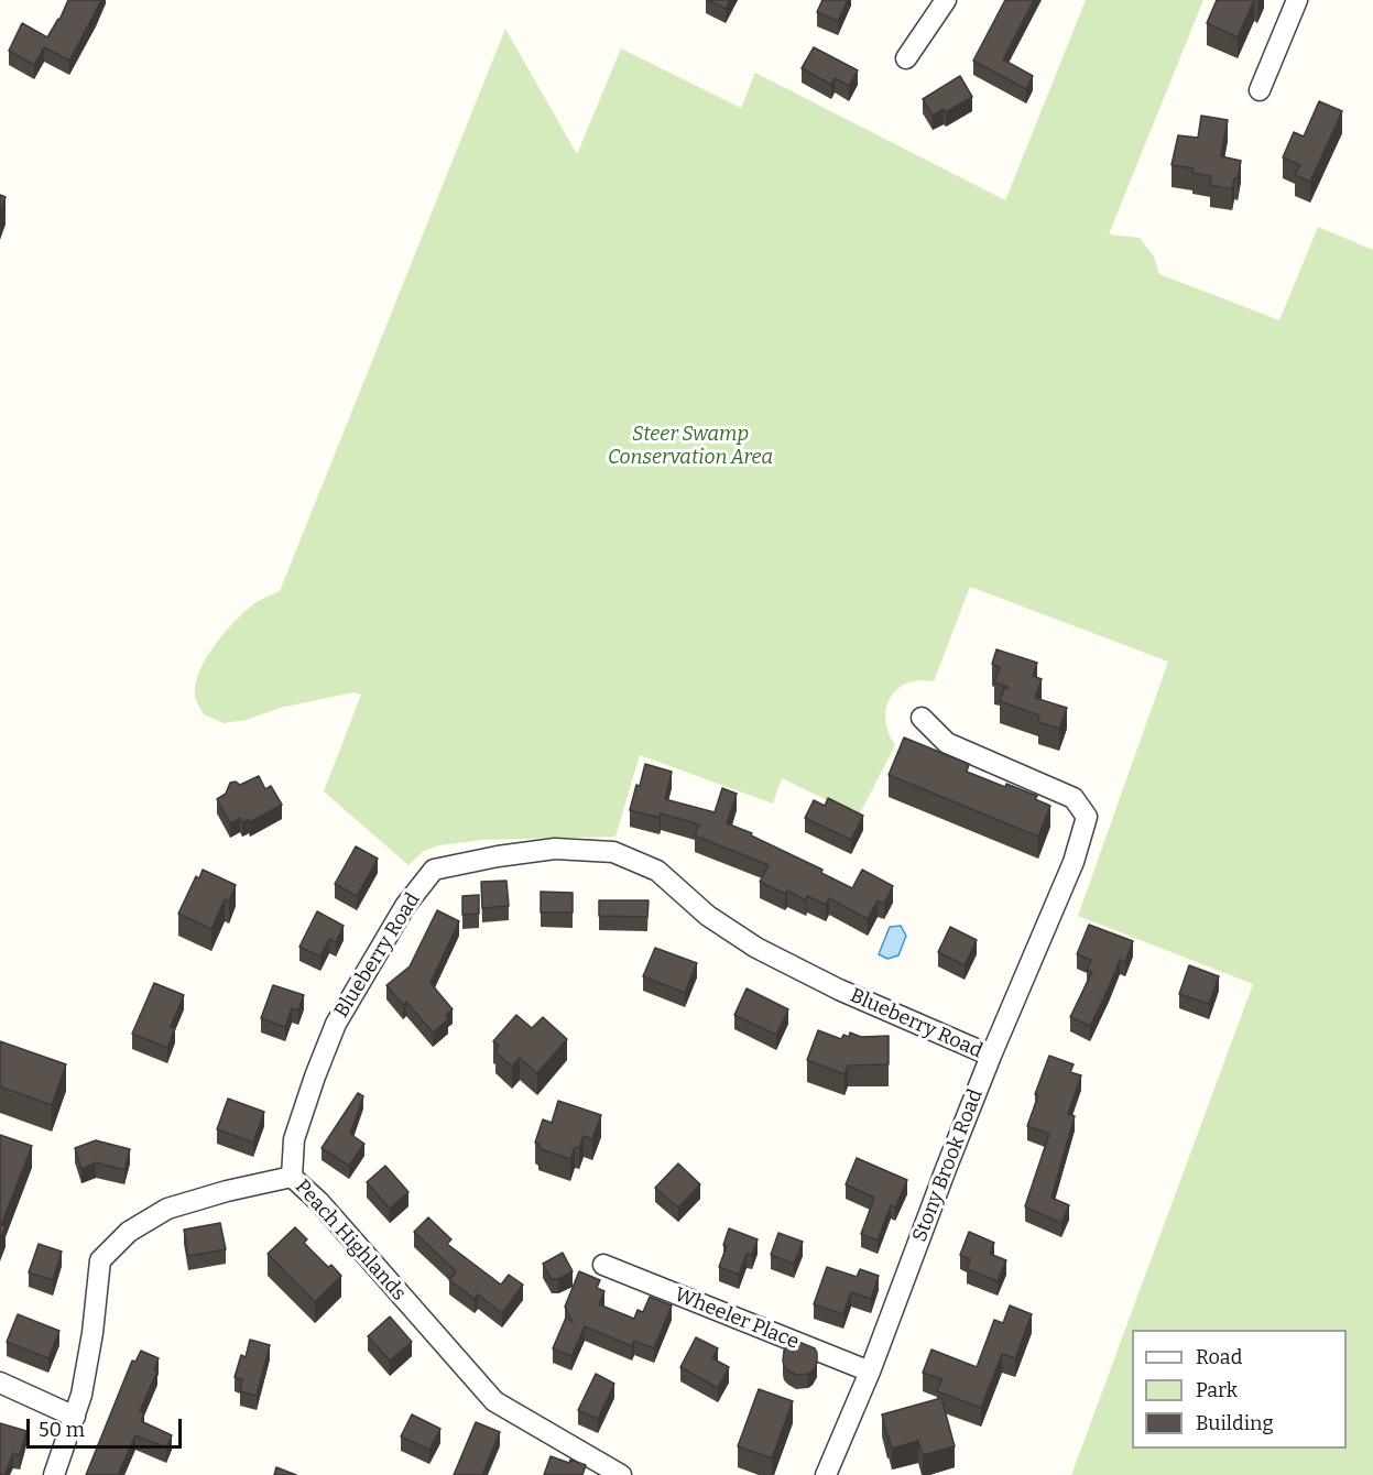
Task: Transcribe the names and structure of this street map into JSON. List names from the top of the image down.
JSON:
{
  "streets": {
    "street": [
      "Blueberry Road",
      "Stony Brook Road",
      "Peach Highlands",
      "Wheeler Place"
    ]
  },
  "crossings": [
    ["Blueberry Road", "Stony Brook Road"],
    ["Blueberry Road", "Peach Highlands"],
    ["Stony Brook Road", "Wheeler Place"]
  ],
  "parks": ["Steer Swamp Conservation Area"],
  "legend": ["Road", "Park", "Building"],
  "scale_bar": "50 m"
}
